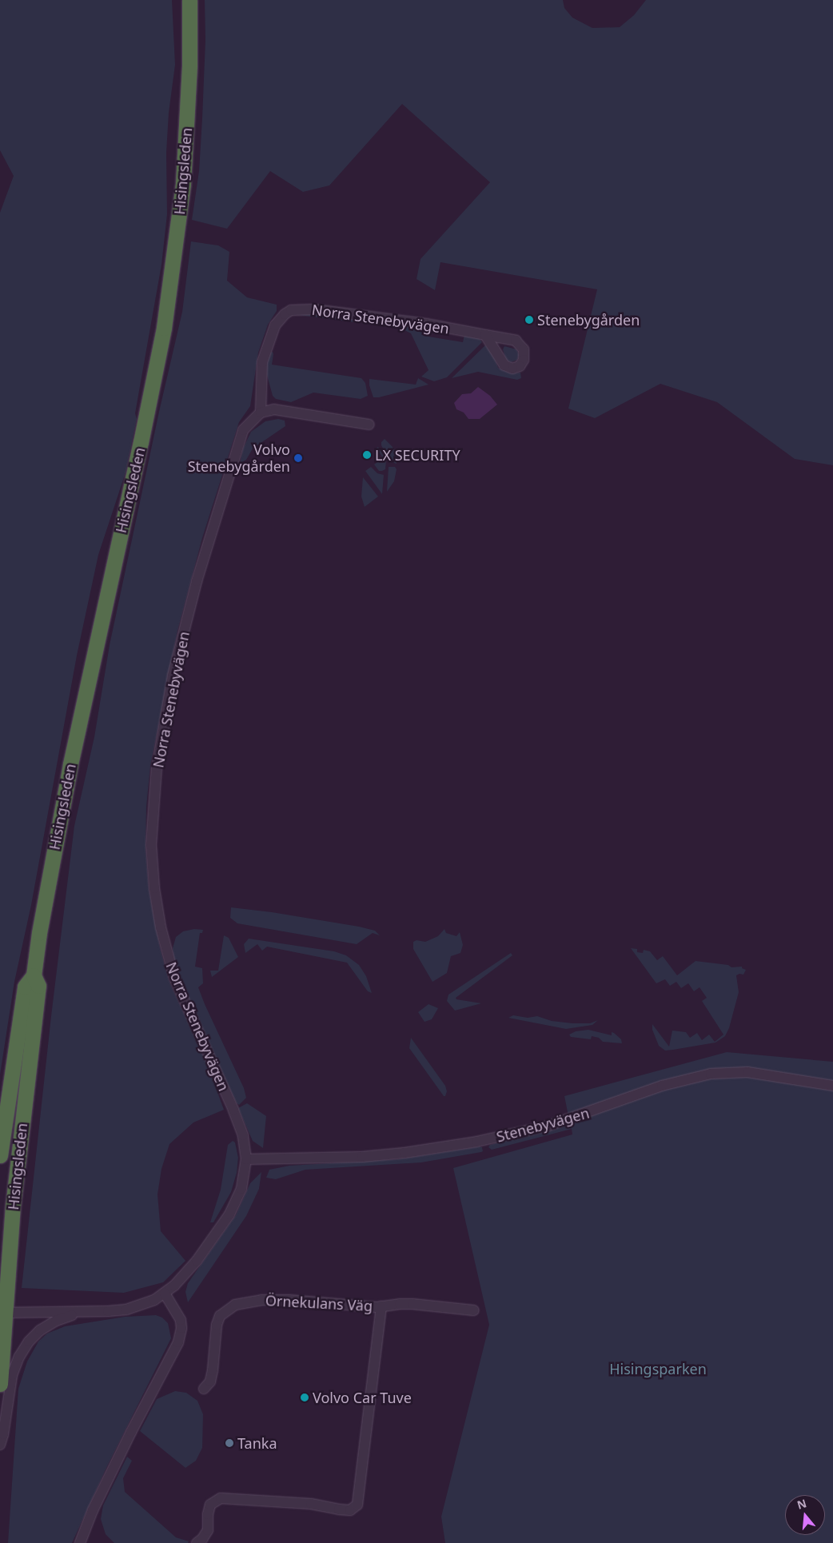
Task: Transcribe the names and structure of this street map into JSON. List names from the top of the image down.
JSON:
{
  "streets": {
    "highway": ["Hisingsleden"],
    "street": ["Norra Stenebyvägen", "Stenebyvägen", "Örnekulans Väg"]
  },
  "crossings": [
    ["Hisingsleden", "Norra Stenebyvägen"],
    ["Norra Stenebyvägen", "Stenebyvägen"]
  ],
  "parks": ["Hisingsparken"],
  "places": [
    "Stenebygården",
    "LX SECURITY",
    "Volvo Stenebygården",
    "Volvo Car Tuve",
    "Tanka"
  ],
  "north": "top"
}
